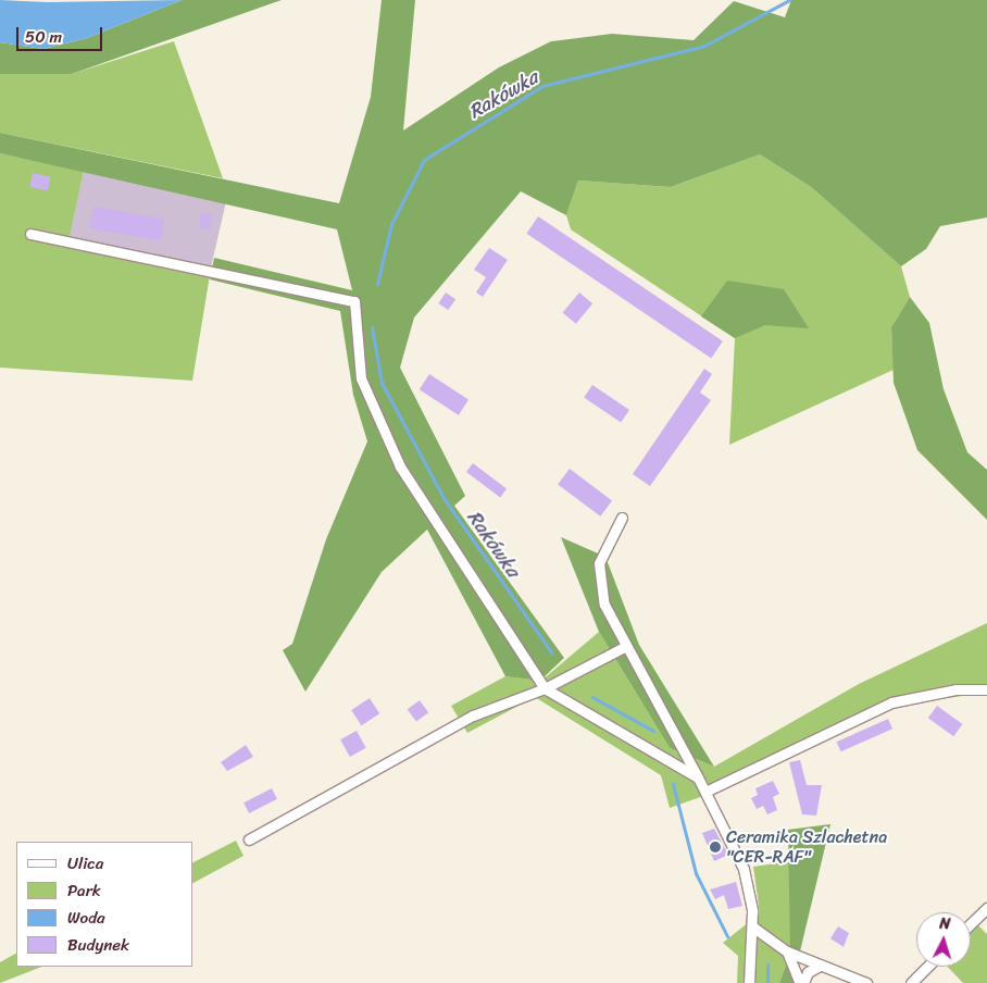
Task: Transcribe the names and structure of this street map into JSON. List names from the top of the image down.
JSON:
{
  "water": ["Rakówka"],
  "places": ["Ceramika Szlachetna \"CER-RAF\""],
  "legend": [
    "Ulica",
    "Park",
    "Woda",
    "Budynek"
  ],
  "scale_bar": "50 m",
  "north": "top"
}
